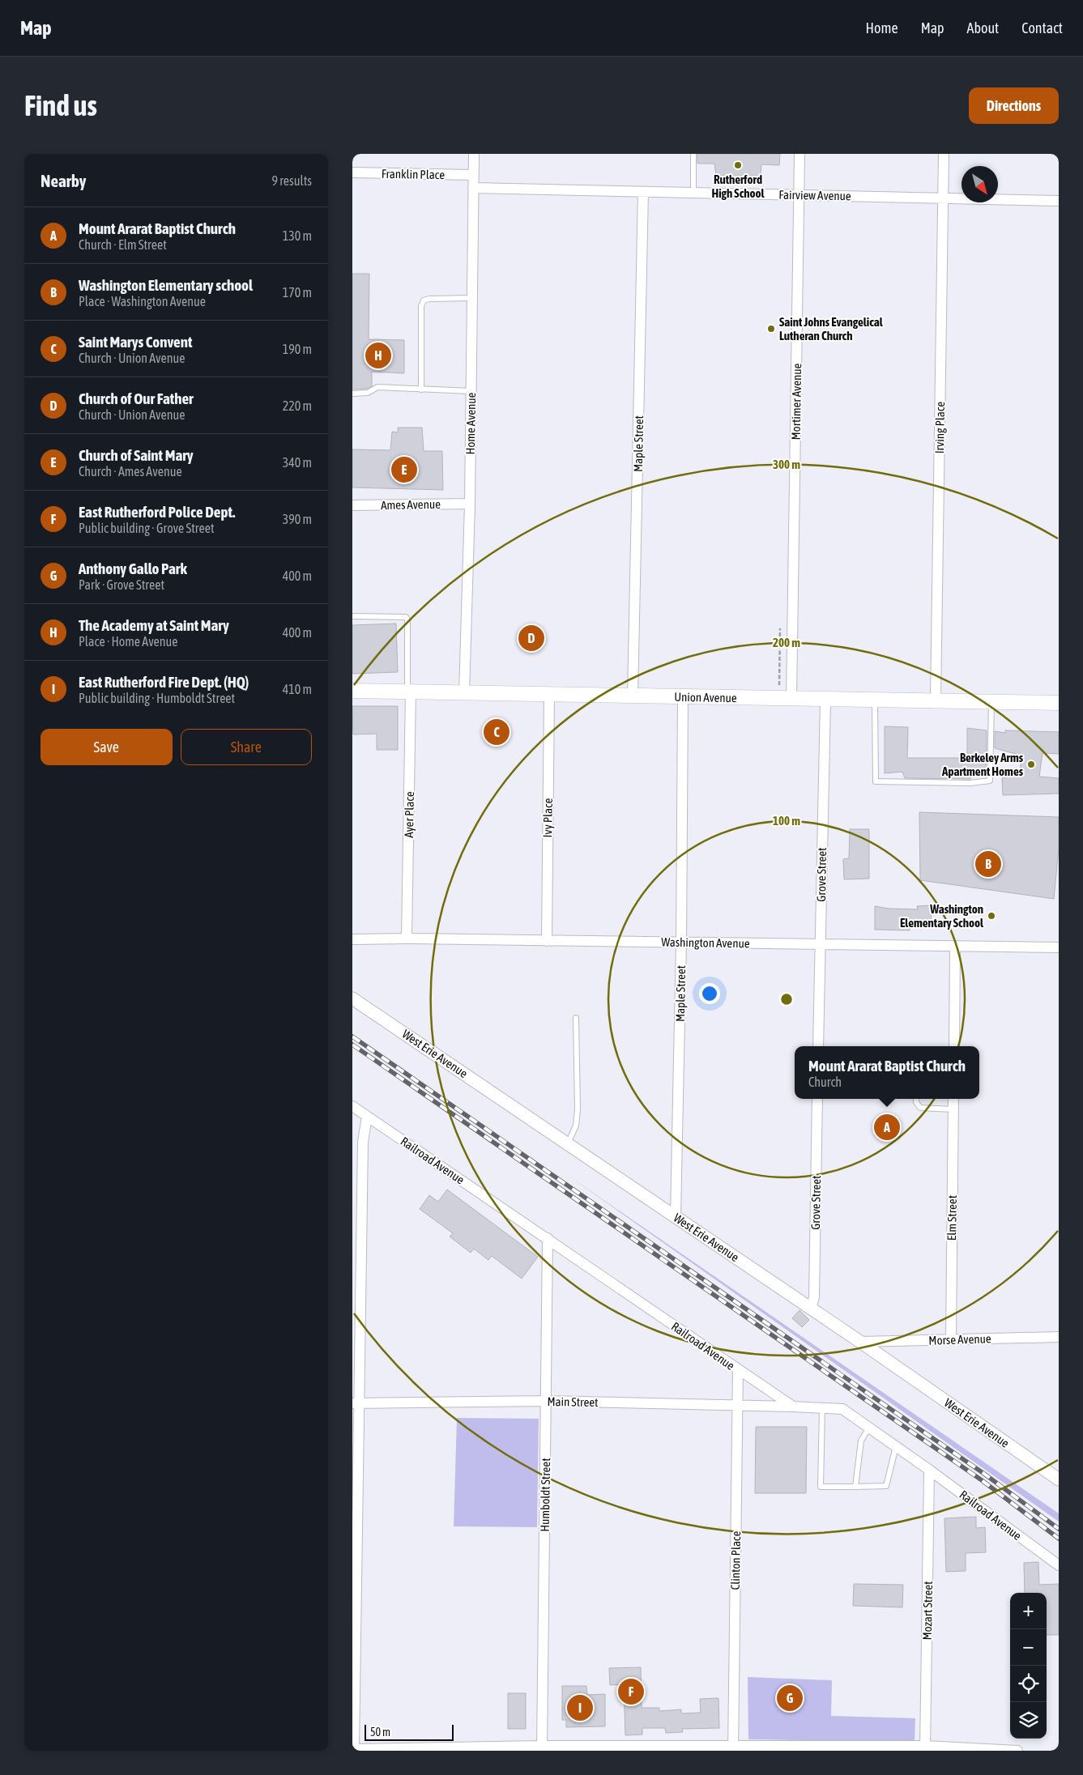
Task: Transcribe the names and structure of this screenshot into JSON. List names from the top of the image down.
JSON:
{
  "streets": {
    "main road": ["Union Avenue"],
    "street": [
      "Franklin Place",
      "Fairview Avenue",
      "Mortimer Avenue",
      "Home Avenue",
      "Irving Place",
      "Maple Street",
      "Ames Avenue",
      "Ayer Place",
      "Ivy Place",
      "Grove Street",
      "Washington Avenue",
      "West Erie Avenue",
      "Railroad Avenue",
      "Elm Street",
      "Morse Avenue",
      "Main Street",
      "Humboldt Street",
      "Clinton Place",
      "Mozart Street"
    ]
  },
  "crossings": [
    ["Franklin Place", "Home Avenue"],
    ["Fairview Avenue", "Mortimer Avenue"],
    ["Fairview Avenue", "Home Avenue"],
    ["Fairview Avenue", "Irving Place"],
    ["Fairview Avenue", "Maple Street"],
    ["Mortimer Avenue", "Union Avenue"],
    ["Home Avenue", "Ames Avenue"],
    ["Home Avenue", "Union Avenue"],
    ["Irving Place", "Union Avenue"],
    ["Maple Street", "Union Avenue"],
    ["Maple Street", "Washington Avenue"],
    ["Maple Street", "West Erie Avenue"],
    ["Union Avenue", "Ayer Place"],
    ["Union Avenue", "Ivy Place"],
    ["Union Avenue", "Grove Street"],
    ["Ayer Place", "Washington Avenue"],
    ["Ivy Place", "Washington Avenue"],
    ["Grove Street", "Washington Avenue"],
    ["Grove Street", "West Erie Avenue"],
    ["West Erie Avenue", "Morse Avenue"],
    ["Railroad Avenue", "Main Street"],
    ["Railroad Avenue", "Humboldt Street"],
    ["Railroad Avenue", "Clinton Place"],
    ["Railroad Avenue", "Mozart Street"],
    ["Elm Street", "Morse Avenue"],
    ["Main Street", "Humboldt Street"],
    ["Main Street", "Clinton Place"]
  ],
  "places": [
    "Rutherford High School",
    "Saint Johns Evangelical Lutheran Church",
    "Berkeley Arms Apartment Homes",
    "Washington Elementary School"
  ],
  "scale_bar": "50 m",
  "north": "bottom right",
  "page": {
    "header": "Map",
    "nav": [
      "Home",
      "Map",
      "About",
      "Contact"
    ],
    "buttons": [
      "Directions",
      ["Save", "Share"]
    ],
    "title": "Find us",
    "heading": ["Nearby", "9 results"],
    "list": [
      {
        "mark": "A",
        "name": "Mount Ararat Baptist Church",
        "note": "Church · Elm Street",
        "value": "130 m"
      },
      {
        "mark": "B",
        "name": "Washington Elementary school",
        "note": "Place · Washington Avenue",
        "value": "170 m"
      },
      {
        "mark": "C",
        "name": "Saint Marys Convent",
        "note": "Church · Union Avenue",
        "value": "190 m"
      },
      {
        "mark": "D",
        "name": "Church of Our Father",
        "note": "Church · Union Avenue",
        "value": "220 m"
      },
      {
        "mark": "E",
        "name": "Church of Saint Mary",
        "note": "Church · Ames Avenue",
        "value": "340 m"
      },
      {
        "mark": "F",
        "name": "East Rutherford Police Dept.",
        "note": "Public building · Grove Street",
        "value": "390 m"
      },
      {
        "mark": "G",
        "name": "Anthony Gallo Park",
        "note": "Park · Grove Street",
        "value": "400 m"
      },
      {
        "mark": "H",
        "name": "The Academy at Saint Mary",
        "note": "Place · Home Avenue",
        "value": "400 m"
      },
      {
        "mark": "I",
        "name": "East Rutherford Fire Dept. (HQ)",
        "note": "Public building · Humboldt Street",
        "value": "410 m"
      }
    ],
    "pins": [
      "H",
      "E",
      "D",
      "C",
      "B",
      "A",
      "F",
      "G",
      "I"
    ],
    "popup": ["Mount Ararat Baptist Church", "Church"],
    "map_buttons": ["+", "−"],
    "scale": "50 m"
  },
  "rings": ["300 m", "200 m", "100 m"]
}
